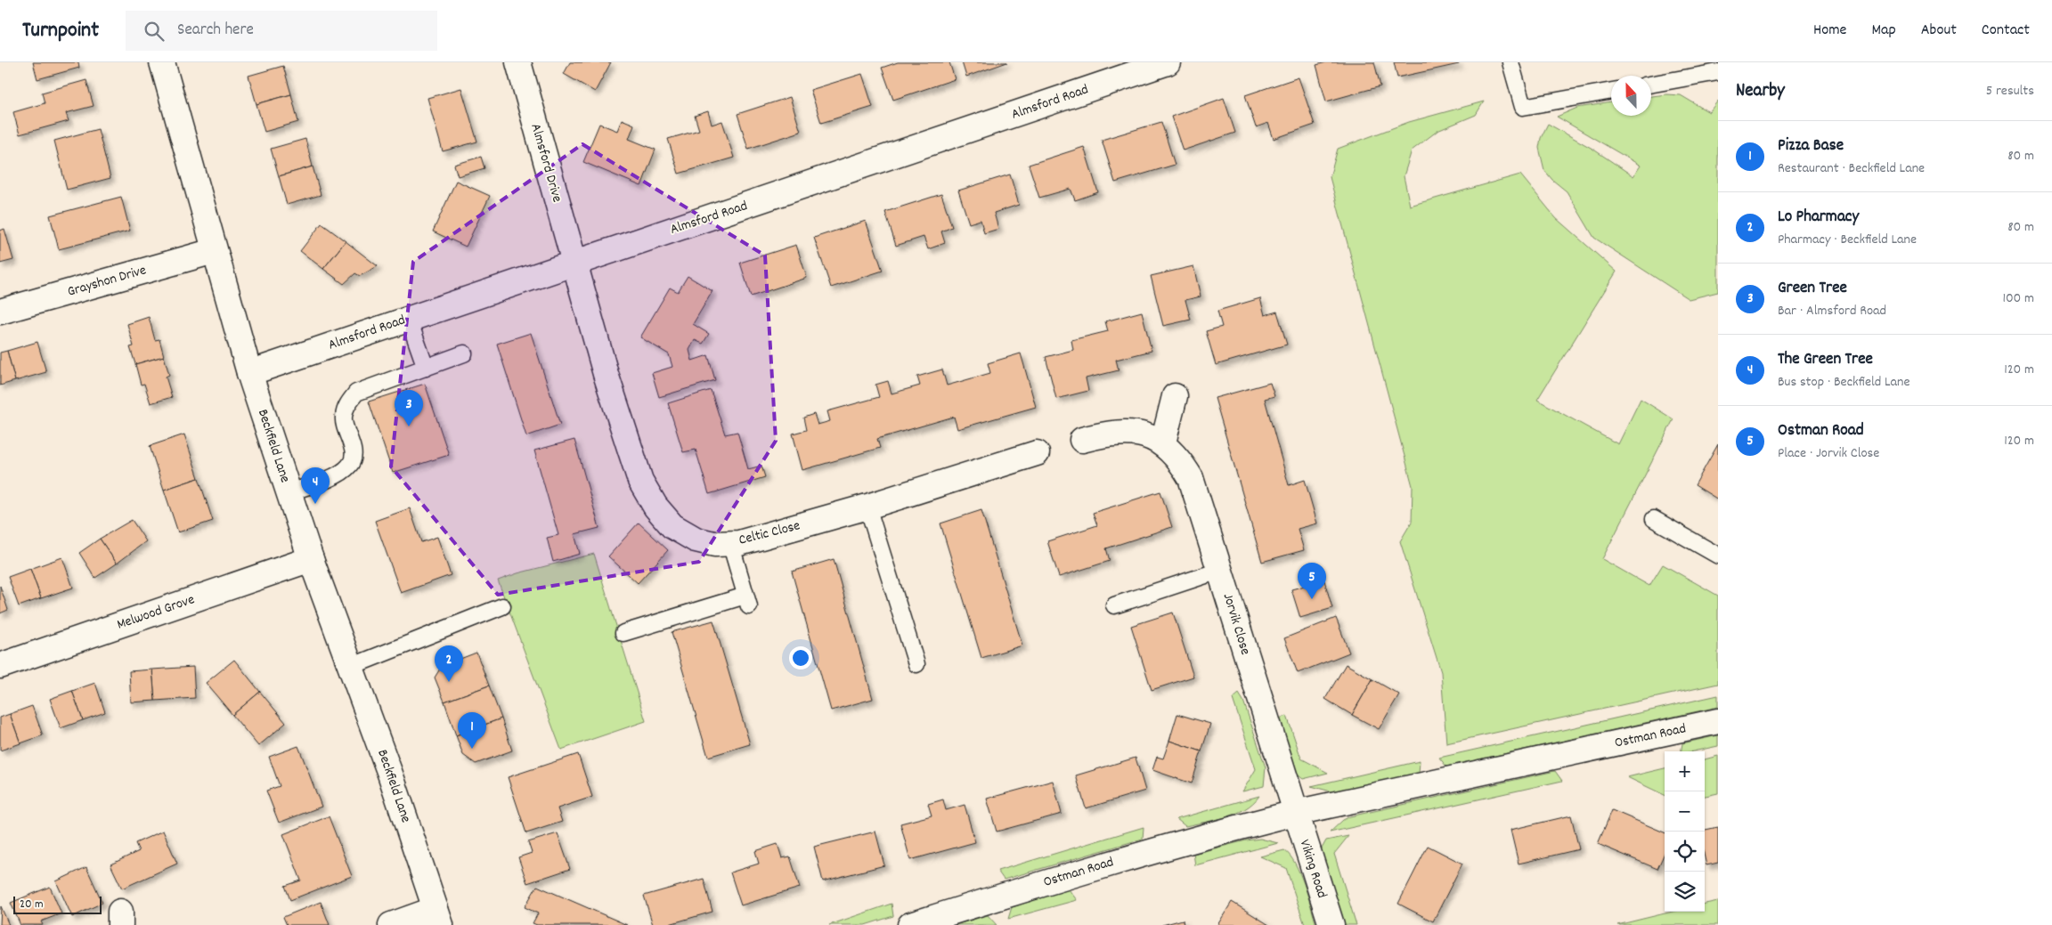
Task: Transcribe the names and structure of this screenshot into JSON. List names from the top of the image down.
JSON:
{
  "streets": {
    "street": [
      "Almsford Road",
      "Almsford Drive",
      "Grayshon Drive",
      "Beckfield Lane",
      "Celtic Close",
      "Melwood Grove",
      "Jorvik Close",
      "Ostman Road",
      "Viking Road"
    ]
  },
  "crossings": [
    ["Almsford Road", "Almsford Drive"],
    ["Almsford Road", "Beckfield Lane"],
    ["Almsford Road", "Celtic Close"],
    ["Almsford Drive", "Celtic Close"],
    ["Grayshon Drive", "Beckfield Lane"],
    ["Beckfield Lane", "Melwood Grove"],
    ["Jorvik Close", "Ostman Road"],
    ["Jorvik Close", "Viking Road"],
    ["Ostman Road", "Viking Road"]
  ],
  "scale_bar": "20 m",
  "north": "top",
  "page": {
    "header": "Turnpoint",
    "search": "Search here",
    "nav": [
      "Home",
      "Map",
      "About",
      "Contact"
    ],
    "heading": ["Nearby", "5 results"],
    "list": [
      {
        "mark": "1",
        "name": "Pizza Base",
        "note": "Restaurant · Beckfield Lane",
        "value": "80 m"
      },
      {
        "mark": "2",
        "name": "Lo Pharmacy",
        "note": "Pharmacy · Beckfield Lane",
        "value": "80 m"
      },
      {
        "mark": "3",
        "name": "Green Tree",
        "note": "Bar · Almsford Road",
        "value": "100 m"
      },
      {
        "mark": "4",
        "name": "The Green Tree",
        "note": "Bus stop · Beckfield Lane",
        "value": "120 m"
      },
      {
        "mark": "5",
        "name": "Ostman Road",
        "note": "Place · Jorvik Close",
        "value": "120 m"
      }
    ],
    "pins": [
      "3",
      "4",
      "5",
      "2",
      "1"
    ],
    "map_buttons": ["+", "−"],
    "scale": "20 m"
  }
}
